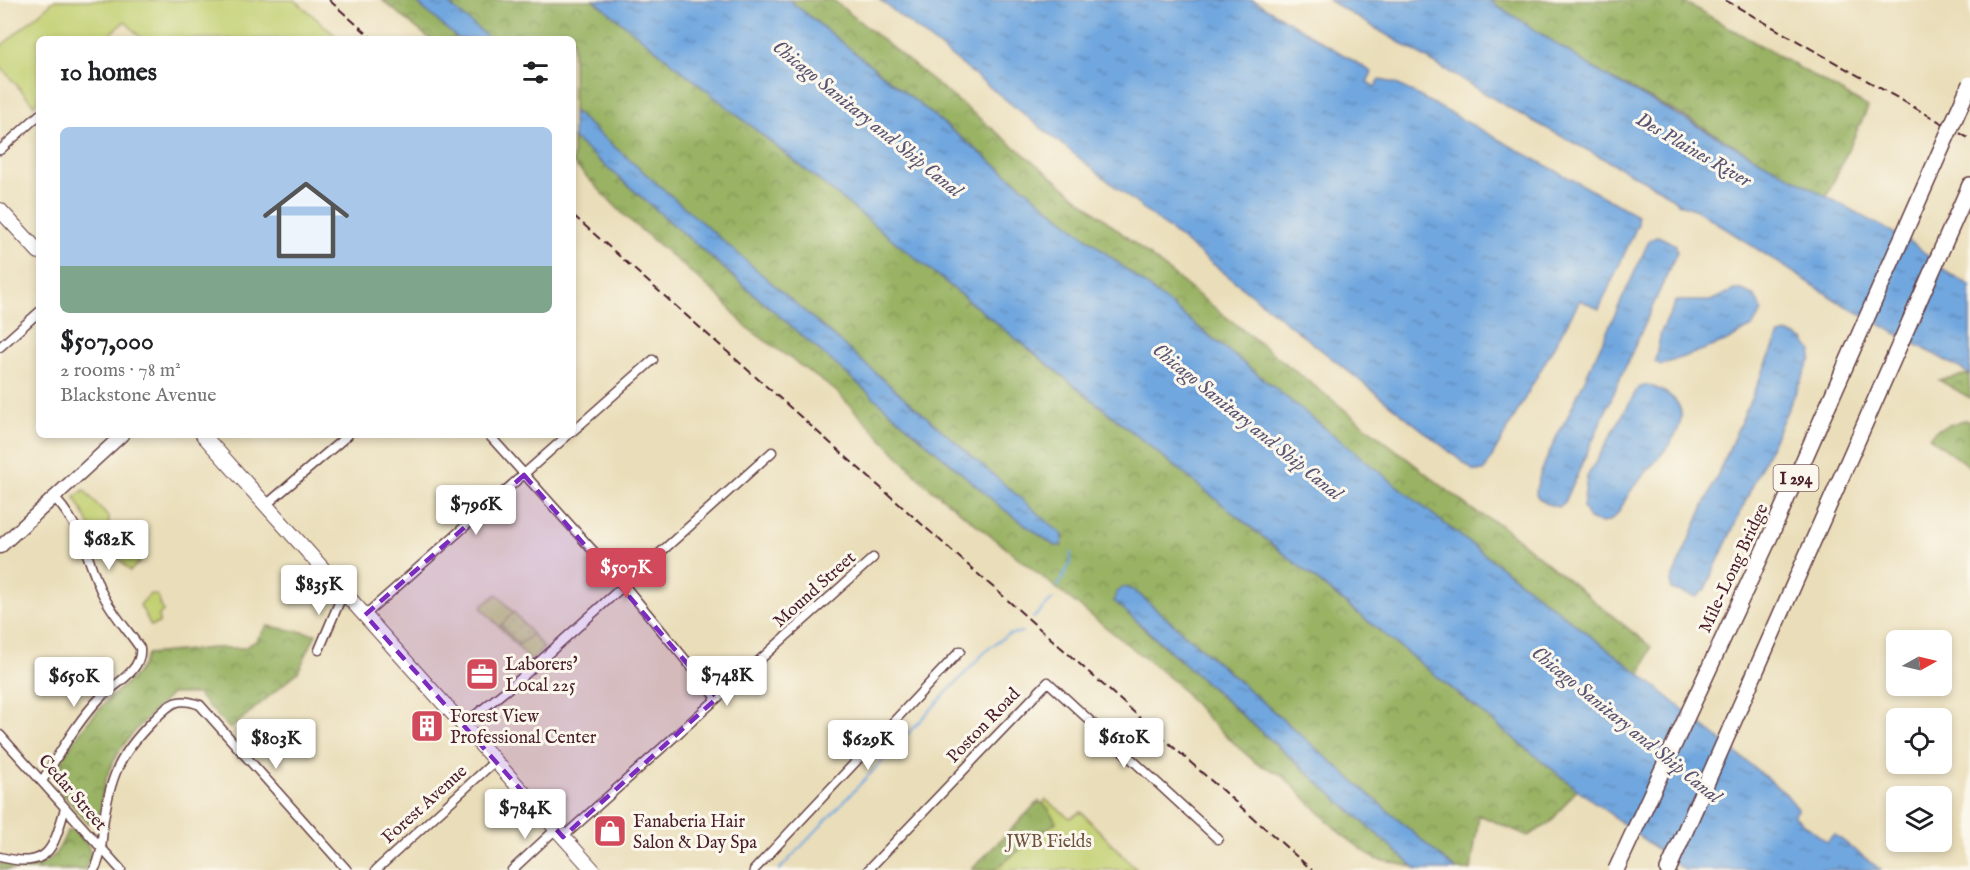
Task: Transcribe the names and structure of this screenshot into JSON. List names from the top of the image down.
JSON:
{
  "streets": {
    "highway": ["I 294", "Mile-Long Bridge"],
    "street": [
      "Mound Street",
      "Poston Road",
      "Cedar Street",
      "Forest Avenue"
    ]
  },
  "water": ["Chicago Sanitary and Ship Canal", "Des Plaines River"],
  "parks": ["JWB Fields"],
  "places": {
    "office": ["Laborers' Local 225"],
    "building": ["Forest View Professional Center"],
    "shop": ["Fanaberia Hair Salon & Day Spa"]
  },
  "north": "right",
  "page": {
    "heading": "10 homes",
    "list": [
      {
        "name": "$507,000",
        "note": "2 rooms · 78 m² · Blackstone Avenue"
      }
    ],
    "price": [
      "$796K",
      "$682K",
      "$507K",
      "$835K",
      "$748K",
      "$650K",
      "$610K",
      "$803K",
      "$629K",
      "$784K"
    ]
  }
}
